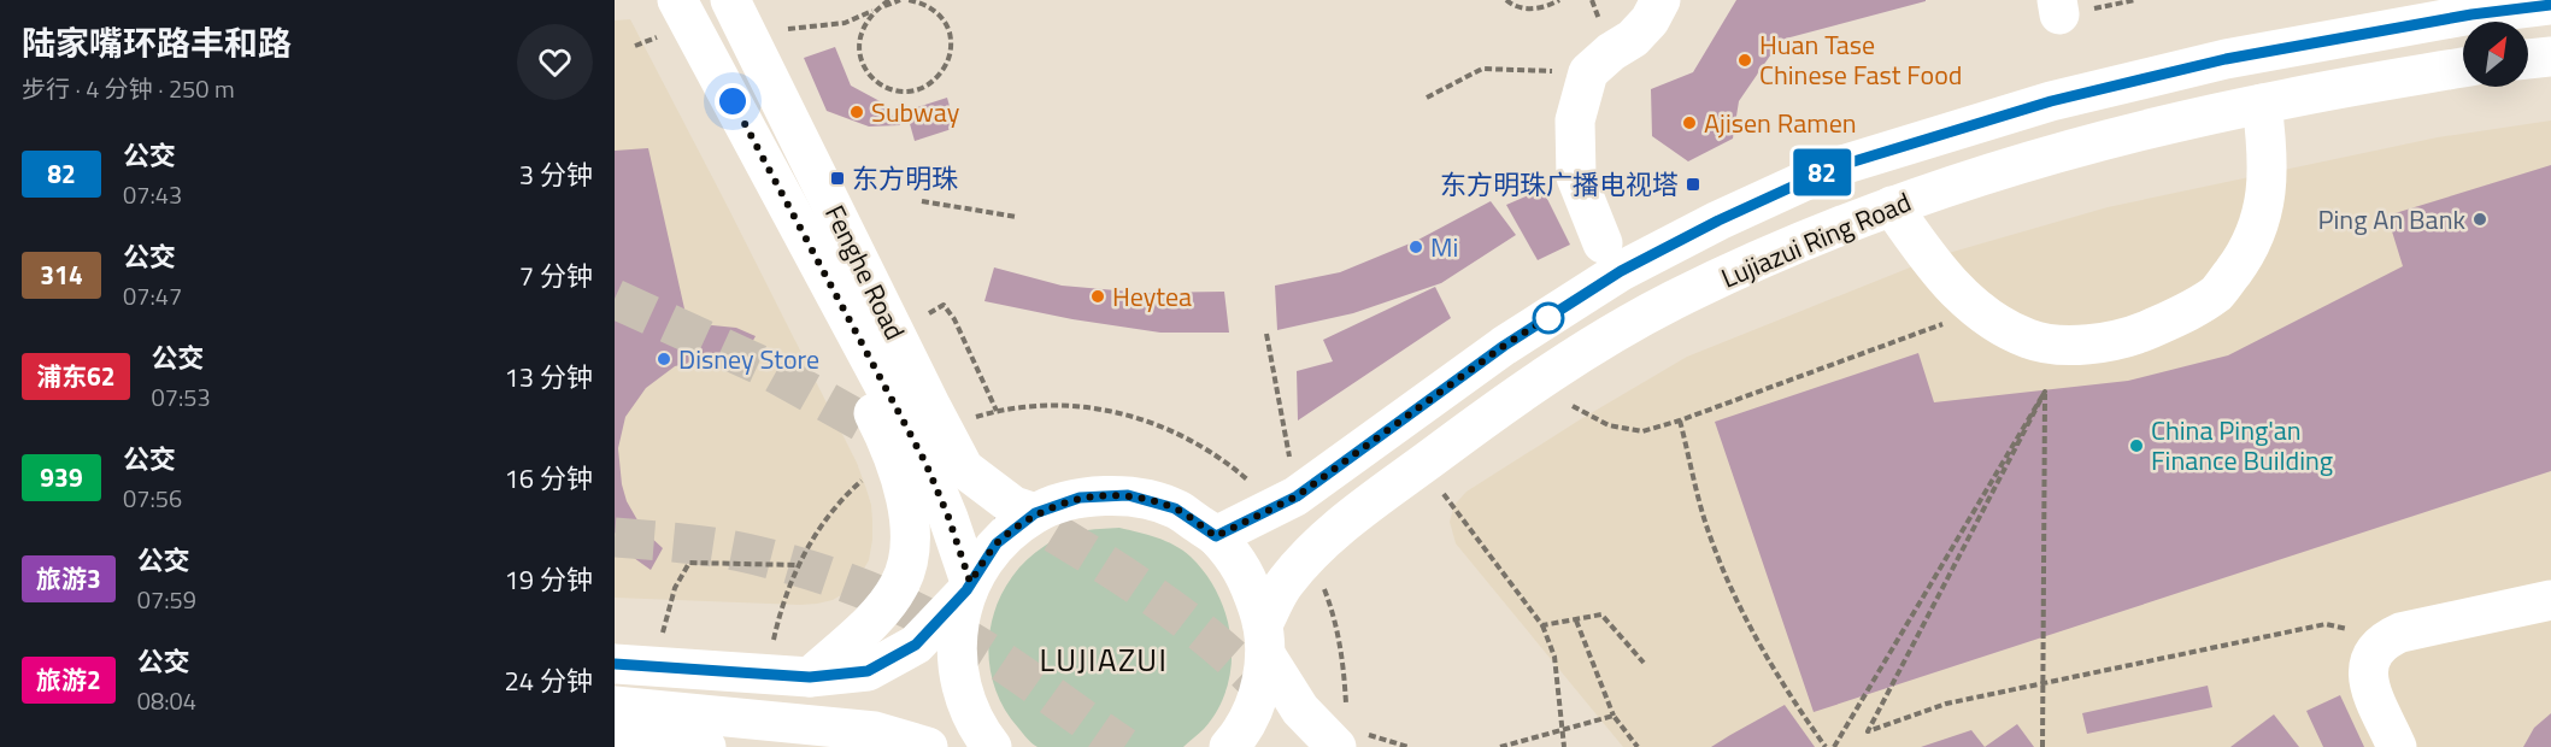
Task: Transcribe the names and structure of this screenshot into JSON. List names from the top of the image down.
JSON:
{
  "streets": {
    "main road": ["Lujiazui Ring Road", "Fenghe Road"]
  },
  "districts": ["LUJIAZUI"],
  "places": {
    "other": [
      "Huan Tase Chinese Fast Food",
      "Subway",
      "Ajisen Ramen",
      "Ping An Bank",
      "Mi",
      "Heytea",
      "Disney Store",
      "China Ping'an Finance Building"
    ],
    "transit": ["东方明珠", "东方明珠广播电视塔"]
  },
  "lines": ["bus line 82"],
  "north": "top right",
  "page": {
    "heading": ["陆家嘴环路丰和路", "步行 · 4 分钟 · 250 m"],
    "on_map": "82",
    "list": [
      {
        "mark": "82",
        "name": "公交",
        "note": "07:43",
        "value": "3 分钟"
      },
      {
        "mark": "314",
        "name": "公交",
        "note": "07:47",
        "value": "7 分钟"
      },
      {
        "mark": "浦东62",
        "name": "公交",
        "note": "07:53",
        "value": "13 分钟"
      },
      {
        "mark": "939",
        "name": "公交",
        "note": "07:56",
        "value": "16 分钟"
      },
      {
        "mark": "旅游3",
        "name": "公交",
        "note": "07:59",
        "value": "19 分钟"
      },
      {
        "mark": "旅游2",
        "name": "公交",
        "note": "08:04",
        "value": "24 分钟"
      }
    ]
  }
}
